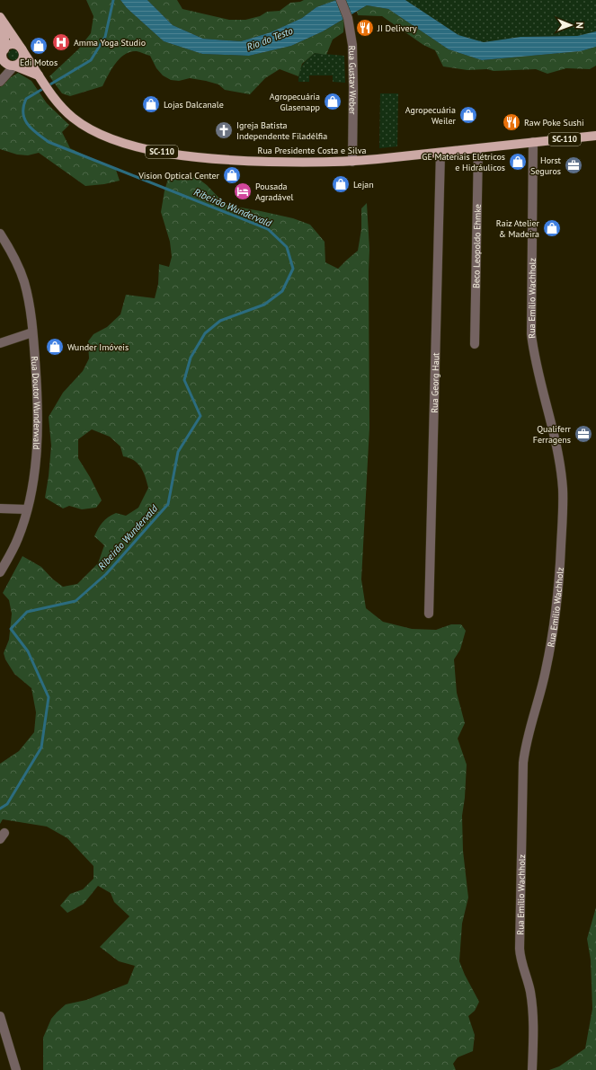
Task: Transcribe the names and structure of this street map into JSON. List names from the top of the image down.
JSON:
{
  "streets": {
    "main road": ["SC-110", "Rua Presidente Costa e Silva"],
    "street": [
      "Rua Gustav Weber",
      "Beco Leopoldo Ehmke",
      "Rua Emílio Wachholz",
      "Rua Georg Haut",
      "Rua Doutor Wunderwald"
    ]
  },
  "crossings": [
    ["Rua Gustav Weber", "Rua Presidente Costa e Silva"],
    ["SC-110", "Rua Presidente Costa e Silva"],
    ["Rua Presidente Costa e Silva", "Beco Leopoldo Ehmke"],
    ["Rua Presidente Costa e Silva", "Rua Emílio Wachholz"],
    ["Rua Presidente Costa e Silva", "Rua Georg Haut"]
  ],
  "water": ["Rio do Testo", "Ribeirão Wundervald"],
  "places": {
    "restaurant": ["JI Delivery", "Raw Poke Sushi"],
    "hospital": ["Amma Yoga Studio"],
    "shop": [
      "Edi Motos",
      "Agropecuária Glasenapp",
      "Lojas Dalcanale",
      "Agropecuária Weiler",
      "GE Materiais Elétricos e Hidráulicos",
      "Vision Optical Center",
      "Lejan",
      "Raiz Atelier & Madeira",
      "Wunder Imóveis"
    ],
    "church": ["Igreja Batista Independente Filadélfia"],
    "office": ["Horst Seguros", "Qualiferr Ferragens"],
    "hotel": ["Pousada Agradável"]
  },
  "north": "right"
}
